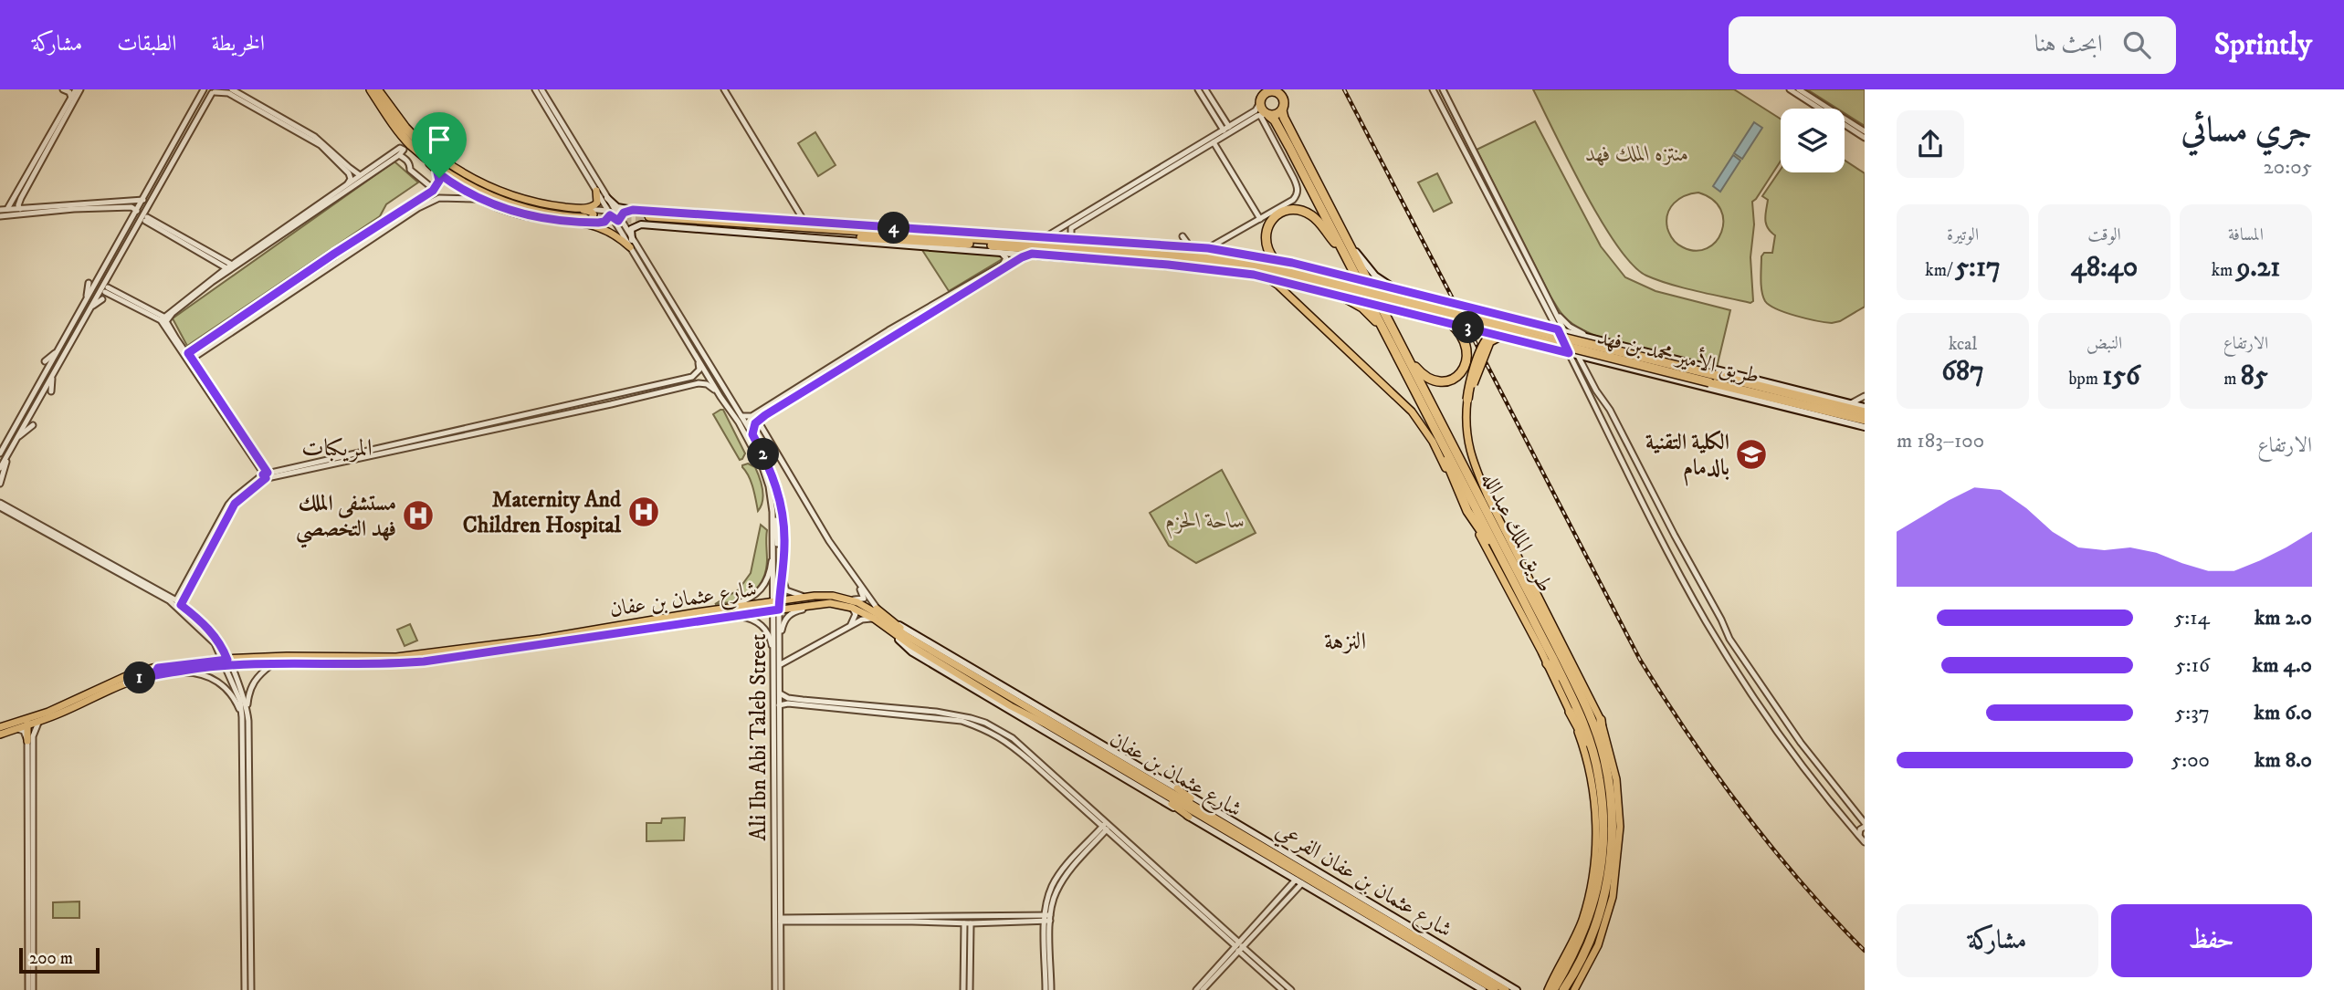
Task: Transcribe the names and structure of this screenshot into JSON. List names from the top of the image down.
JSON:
{
  "streets": {
    "highway": ["طريق الأمير محمد بن فهد", "طريق الملك عبدالله"],
    "main road": ["شارع عثمان بن عفان", "شارع عثمان بن عفان الفرعي"],
    "street": ["Ali Ibn Abi Taleb Street"]
  },
  "crossings": [
    ["شارع عثمان بن عفان", "Ali Ibn Abi Taleb Street"],
    ["شارع عثمان بن عفان", "شارع عثمان بن عفان الفرعي"]
  ],
  "districts": ["المريكبات", "النزهة"],
  "parks": ["منتزه الملك فهد", "ساحة الحزم"],
  "places": {
    "school or university": ["الكلية التقنية بالدمام"],
    "hospital": ["Maternity And Children Hospital", "مستشفى الملك فهد التخصصي"]
  },
  "scale_bar": "200 m",
  "page": {
    "header": "Sprintly",
    "search": "ابحث هنا",
    "nav": ["الخريطة", "الطبقات", "مشاركة"],
    "heading": ["جري مسائي", "20:05"],
    "stats": [
      ["المسافة", "9.21 km"],
      ["الوقت", "48:40"],
      ["الوتيرة", "5:17 /km"],
      ["الارتفاع", "85 m"],
      ["النبض", "156 bpm"],
      ["kcal", "687"]
    ],
    "pins": [
      "4",
      "3",
      "2",
      "1"
    ],
    "chart": ["الارتفاع", "100–183 m"],
    "list": [
      {
        "name": "2.0 km",
        "note": "5:14"
      },
      {
        "name": "4.0 km",
        "note": "5:16"
      },
      {
        "name": "6.0 km",
        "note": "5:37"
      },
      {
        "name": "8.0 km",
        "note": "5:00"
      }
    ],
    "buttons": ["حفظ", "مشاركة"],
    "scale": "200 m"
  }
}
